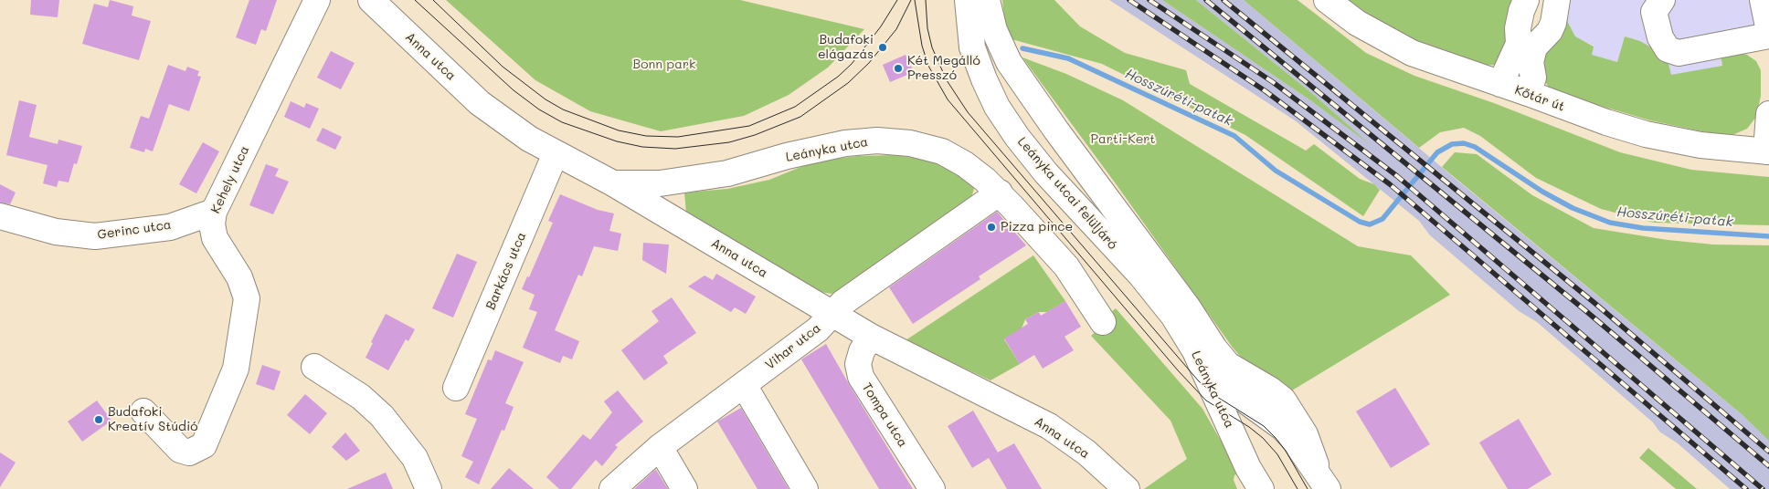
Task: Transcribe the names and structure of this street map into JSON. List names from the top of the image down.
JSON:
{
  "streets": {
    "street": [
      "Anna utca",
      "Kőtár út",
      "Leányka utca",
      "Kehely utca",
      "Leányka utcai felüljáró",
      "Gerinc utca",
      "Barkács utca",
      "Vihar utca",
      "Tompa utca"
    ]
  },
  "crossings": [
    ["Anna utca", "Leányka utca"],
    ["Anna utca", "Barkács utca"],
    ["Anna utca", "Vihar utca"],
    ["Anna utca", "Tompa utca"],
    ["Leányka utca", "Leányka utcai felüljáró"],
    ["Leányka utca", "Vihar utca"],
    ["Kehely utca", "Gerinc utca"]
  ],
  "water": ["Hosszúréti-patak"],
  "parks": ["Bonn park", "Parti-Kert"],
  "places": [
    "Budafoki elágazás",
    "Két Megálló Presszó",
    "Pizza pince",
    "Budafoki Kreatív Stúdió"
  ]
}
